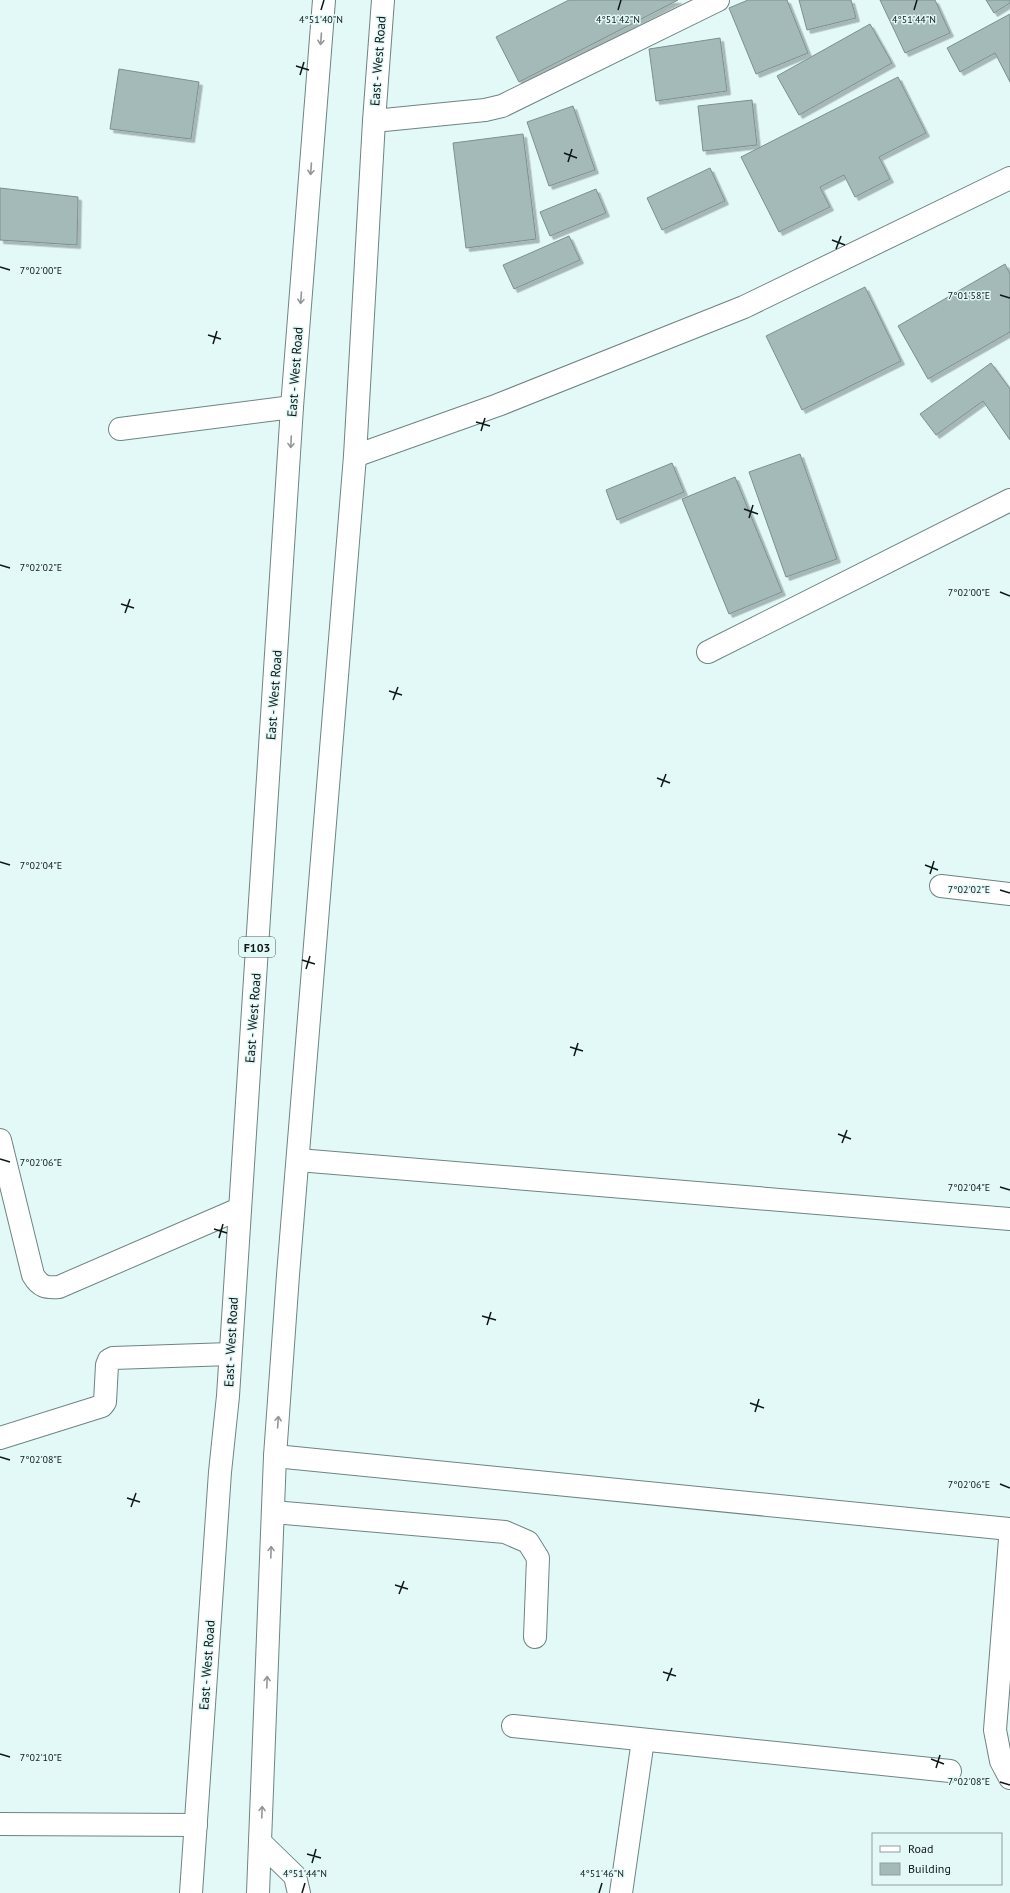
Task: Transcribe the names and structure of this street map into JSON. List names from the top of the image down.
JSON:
{
  "streets": {
    "street": ["East - West Road", "F103"]
  },
  "legend": ["Road", "Building"],
  "coordinates": [
    "4°51'40\"N",
    "4°51'42\"N",
    "4°51'44\"N",
    "7°02'00\"E",
    "7°01'58\"E",
    "7°02'02\"E",
    "7°02'04\"E",
    "7°02'06\"E",
    "7°02'08\"E",
    "7°02'10\"E",
    "4°51'46\"N"
  ]
}
